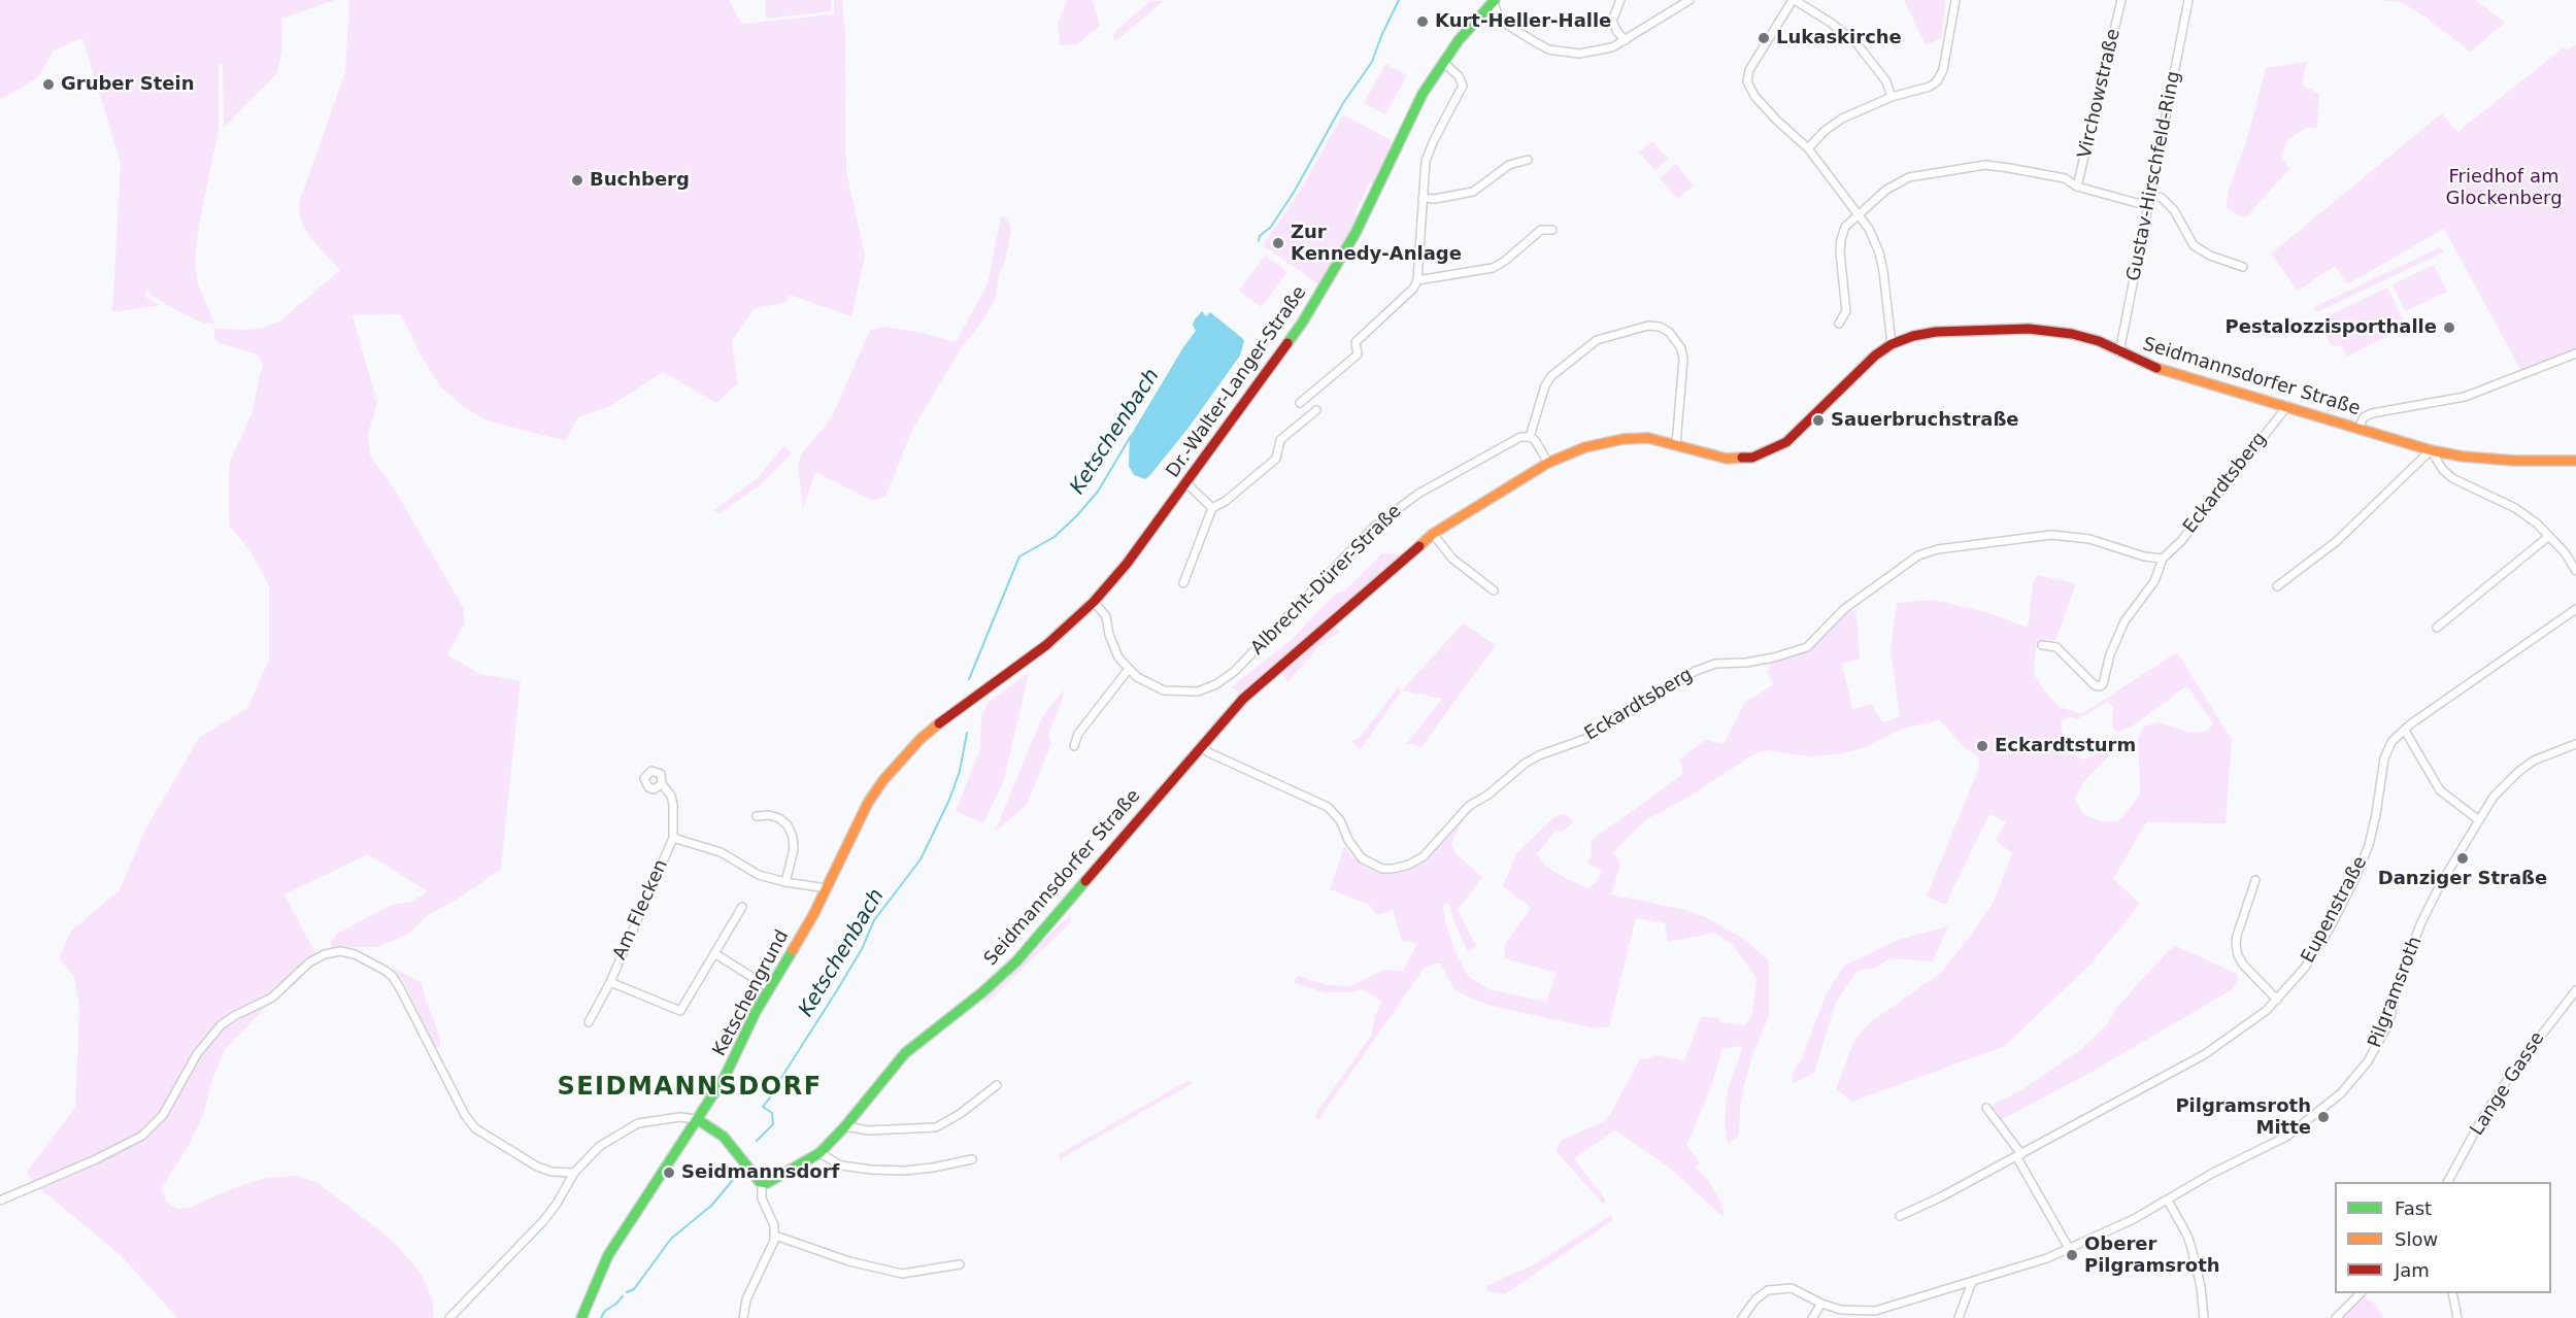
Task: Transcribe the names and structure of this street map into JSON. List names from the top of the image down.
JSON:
{
  "streets": {
    "street": [
      "Virchowstraße",
      "Gustav-Hirschfeld-Ring",
      "Seidmannsdorfer Straße",
      "Dr.-Walter-Langer-Straße",
      "Eckardtsberg",
      "Albrecht-Dürer-Straße",
      "Am Flecken",
      "Eupenstraße",
      "Pilgramsroth",
      "Ketschengrund",
      "Lange Gasse"
    ]
  },
  "crossings": [
    ["Gustav-Hirschfeld-Ring", "Seidmannsdorfer Straße"],
    ["Seidmannsdorfer Straße", "Eckardtsberg"],
    ["Dr.-Walter-Langer-Straße", "Albrecht-Dürer-Straße"],
    ["Dr.-Walter-Langer-Straße", "Ketschengrund"]
  ],
  "districts": ["SEIDMANNSDORF"],
  "water": ["Ketschenbach"],
  "parks": ["Friedhof am Glockenberg"],
  "places": [
    "Kurt-Heller-Halle",
    "Lukaskirche",
    "Gruber Stein",
    "Buchberg",
    "Zur Kennedy-Anlage",
    "Pestalozzisporthalle",
    "Sauerbruchstraße",
    "Eckardtsturm",
    "Danziger Straße",
    "Pilgramsroth Mitte",
    "Seidmannsdorf",
    "Oberer Pilgramsroth"
  ],
  "legend": ["Fast", "Slow", "Jam"]
}
